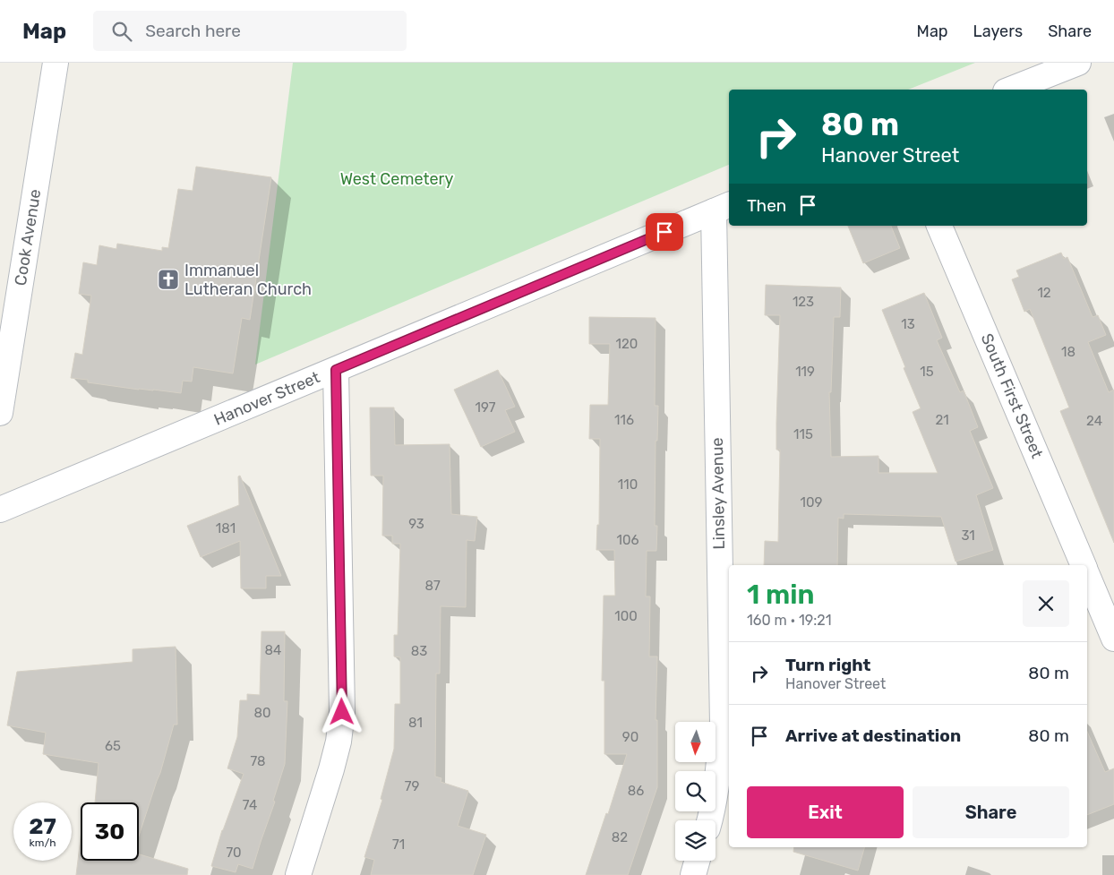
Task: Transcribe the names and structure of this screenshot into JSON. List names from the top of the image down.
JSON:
{
  "streets": {
    "street": [
      "Cook Avenue",
      "South First Street",
      "Hanover Street",
      "Linsley Avenue"
    ]
  },
  "crossings": [
    ["Hanover Street", "Linsley Avenue"]
  ],
  "parks": ["West Cemetery"],
  "places": {
    "church": ["Immanuel Lutheran Church"]
  },
  "house_numbers": [
    "12",
    "123",
    "13",
    "120",
    "18",
    "119",
    "15",
    "197",
    "116",
    "21",
    "24",
    "115",
    "110",
    "109",
    "93",
    "181",
    "31",
    "106",
    "87",
    "100",
    "84",
    "83",
    "80",
    "81",
    "90",
    "65",
    "78",
    "79",
    "86",
    "74",
    "82",
    "71",
    "70"
  ],
  "north": "bottom",
  "page": {
    "header": "Map",
    "search": "Search here",
    "nav": ["Map", "Layers", "Share"],
    "turn": ["80 m", "Hanover Street"],
    "then": "Then",
    "heading": ["1 min", "160 m · 19:21"],
    "list": [
      {
        "name": "Turn right",
        "note": "Hanover Street",
        "value": "80 m"
      },
      {
        "name": "Arrive at destination",
        "value": "80 m"
      }
    ],
    "buttons": ["Exit", "Share"],
    "speed": "27 km/h",
    "limit": "30"
  }
}
